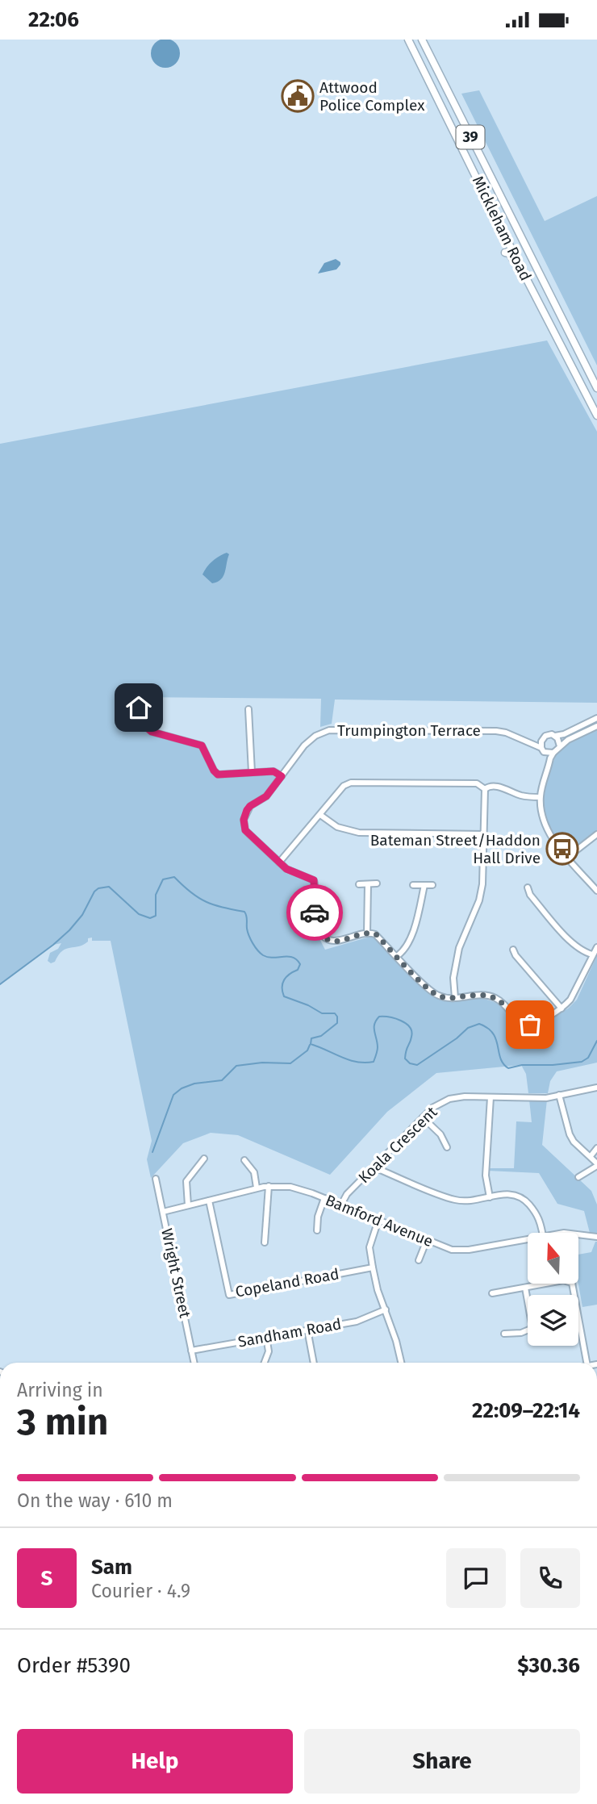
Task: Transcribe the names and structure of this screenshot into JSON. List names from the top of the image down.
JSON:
{
  "streets": {
    "main road": ["39", "Mickleham Road"],
    "street": [
      "Trumpington Terrace",
      "Koala Crescent",
      "Bamford Avenue",
      "Wright Street",
      "Copeland Road",
      "Sandham Road"
    ]
  },
  "crossings": [
    ["Koala Crescent", "Bamford Avenue"],
    ["Bamford Avenue", "Wright Street"],
    ["Bamford Avenue", "Copeland Road"],
    ["Wright Street", "Sandham Road"]
  ],
  "places": {
    "public building": ["Attwood Police Complex"],
    "bus stop": ["Bateman Street/Haddon Hall Drive"]
  },
  "north": "top",
  "page": {
    "status": "22:06",
    "heading": ["3 min", "Arriving in", "22:09–22:14"],
    "panel": [
      "Sam",
      "Courier · 4.9",
      "Order #5390",
      "$30.36"
    ],
    "bar": "On the way · 610 m",
    "round": "S",
    "buttons": ["Help", "Share"]
  }
}
